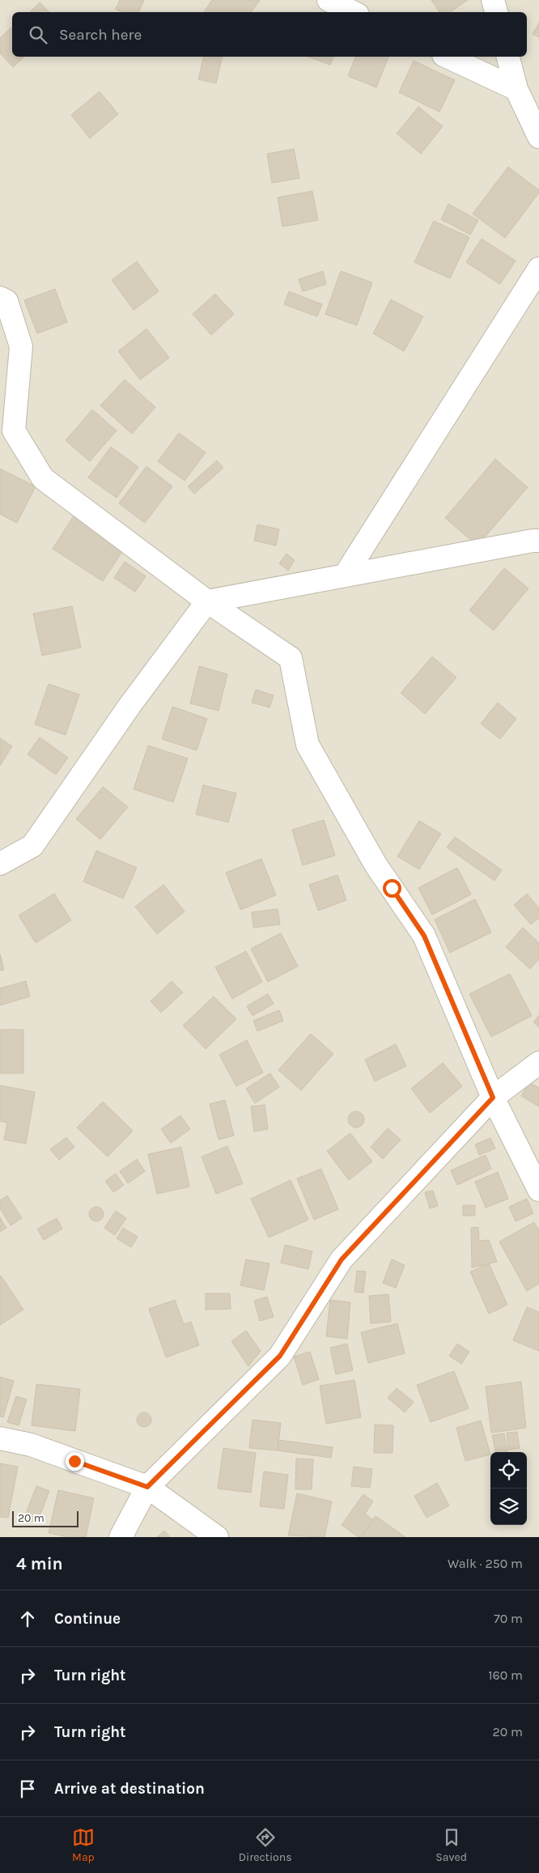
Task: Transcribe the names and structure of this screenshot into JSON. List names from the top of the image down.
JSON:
{
  "scale_bar": "20 m",
  "page": {
    "search": "Search here",
    "scale": "20 m",
    "heading": ["4 min", "Walk · 250 m"],
    "list": [
      ["Continue", "70 m"],
      ["Turn right", "160 m"],
      ["Turn right", "20 m"],
      "Arrive at destination"
    ],
    "nav": ["Map", "Directions", "Saved"]
  }
}
